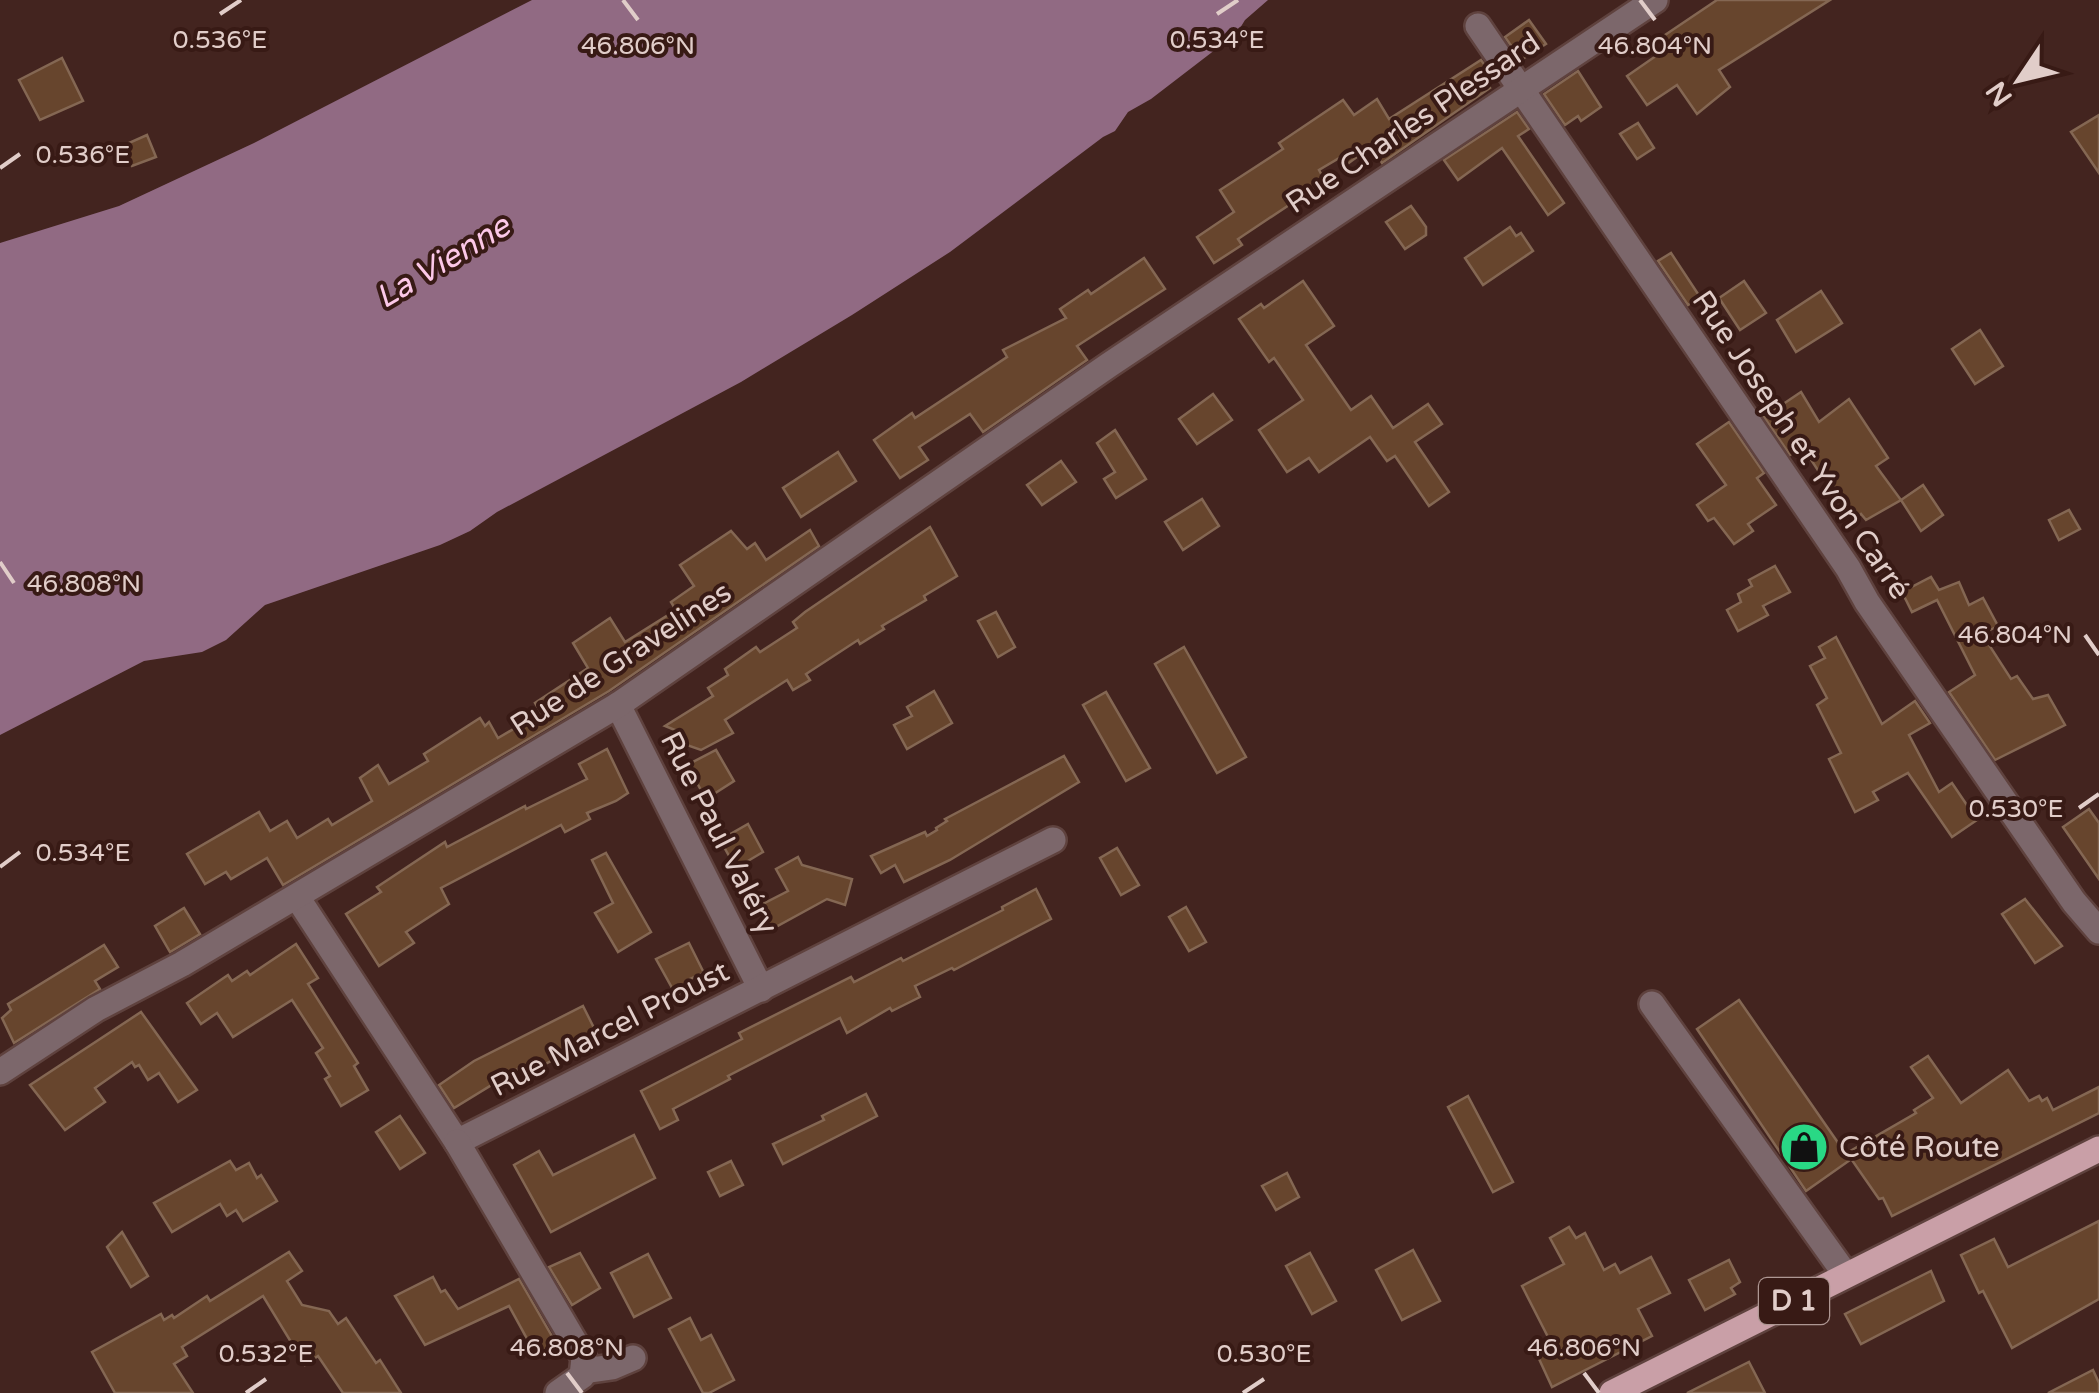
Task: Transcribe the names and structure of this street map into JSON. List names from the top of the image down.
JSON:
{
  "streets": {
    "main road": ["D 1"],
    "street": [
      "Rue Charles Plessard",
      "Rue Joseph et Yvon Carré",
      "Rue de Gravelines",
      "Rue Paul Valéry",
      "Rue Marcel Proust"
    ]
  },
  "crossings": [
    ["Rue Charles Plessard", "Rue Joseph et Yvon Carré"],
    ["Rue Charles Plessard", "Rue de Gravelines"],
    ["Rue de Gravelines", "Rue Paul Valéry"],
    ["Rue Paul Valéry", "Rue Marcel Proust"]
  ],
  "water": ["La Vienne"],
  "places": {
    "shop": ["Côté Route"]
  },
  "north": "bottom left",
  "coordinates": [
    "0.534°E",
    "0.536°E",
    "46.806°N",
    "46.804°N",
    "46.808°N",
    "0.530°E",
    "0.532°E"
  ]
}
